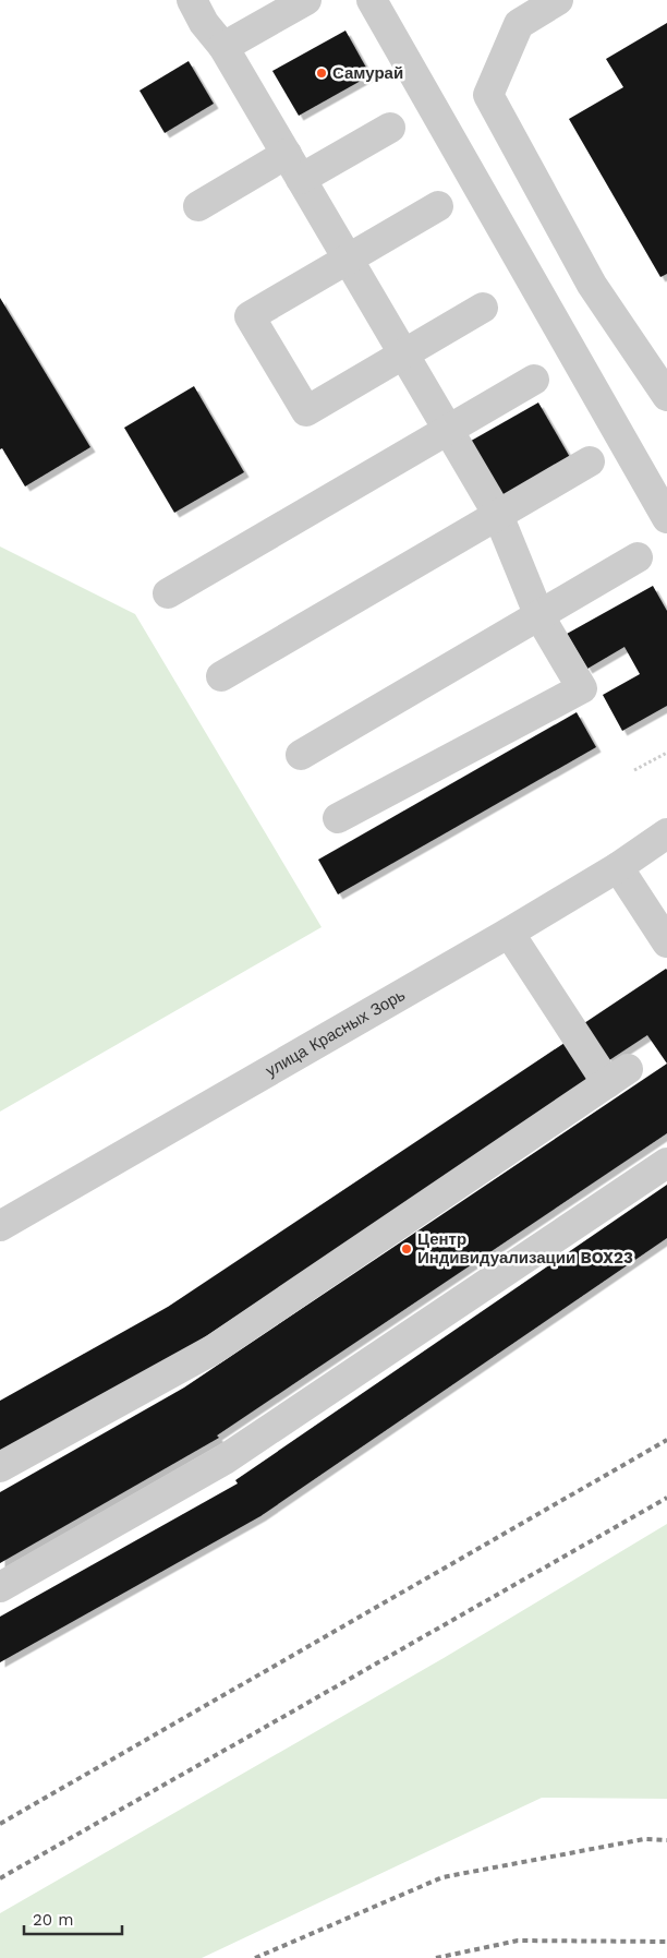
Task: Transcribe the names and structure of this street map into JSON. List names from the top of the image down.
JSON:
{
  "streets": {
    "street": ["улица Красных Зорь"]
  },
  "places": ["Самурай", "Центр Индивидуализации BOX23"],
  "scale_bar": "20 m"
}
